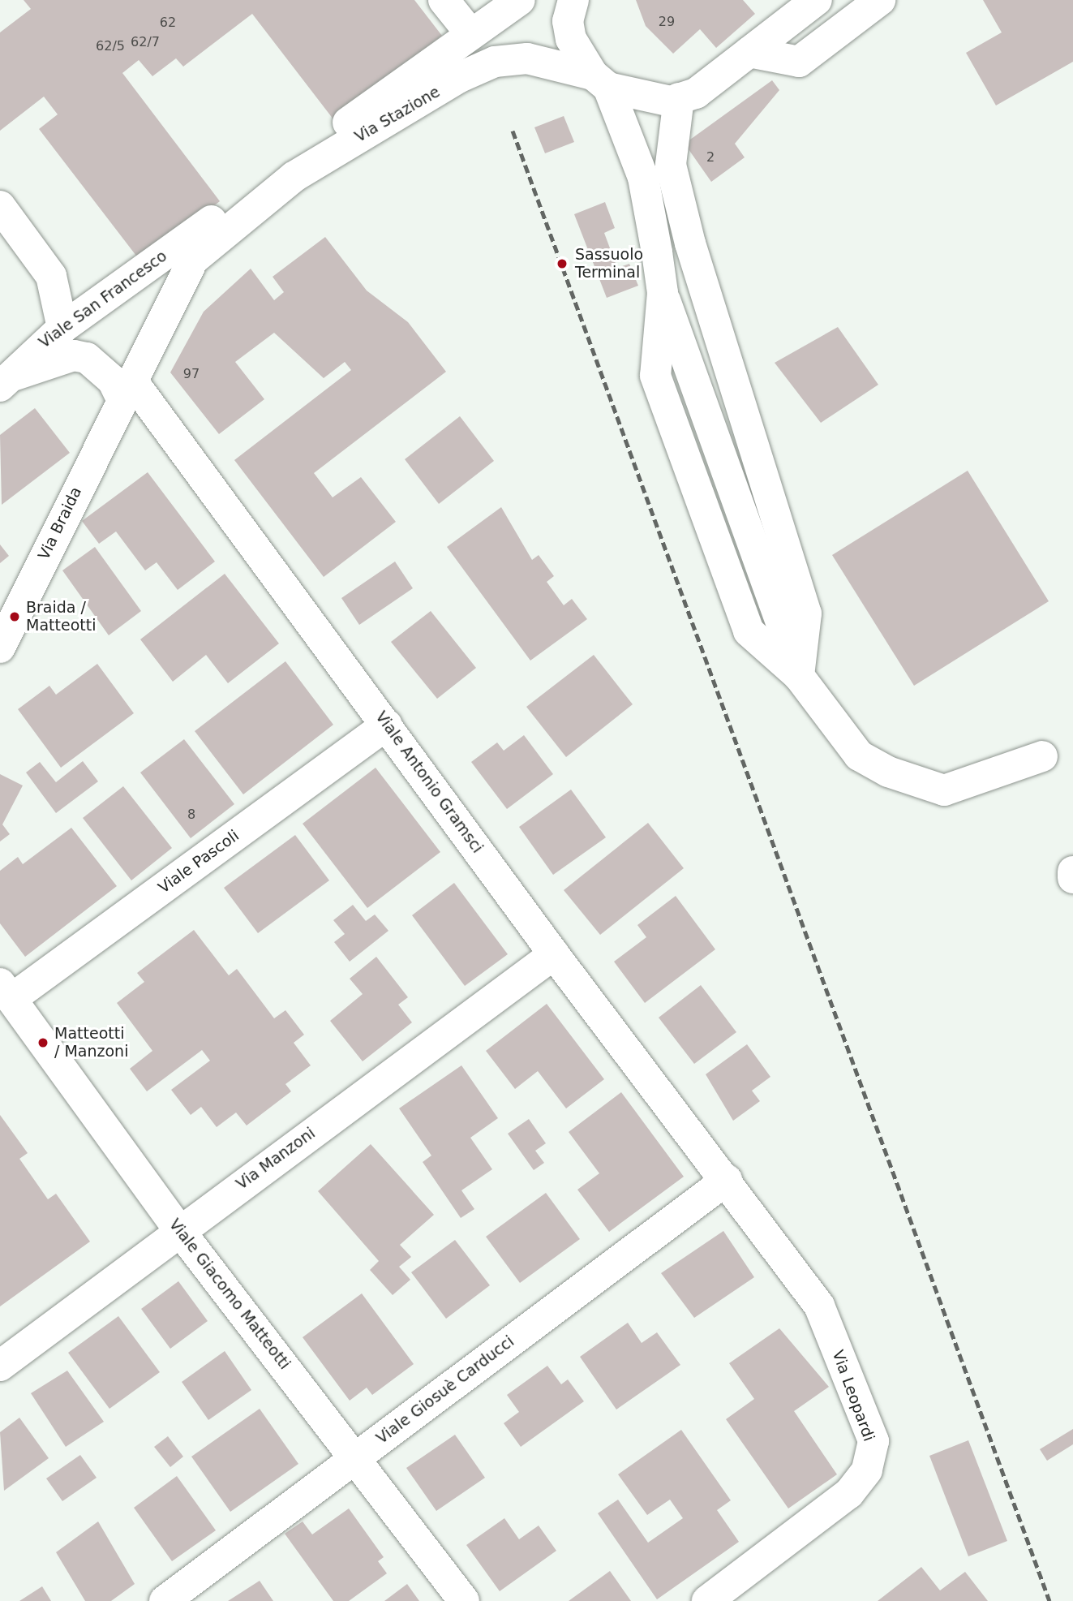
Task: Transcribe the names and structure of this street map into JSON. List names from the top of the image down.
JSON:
{
  "streets": {
    "street": [
      "Via Stazione",
      "Viale San Francesco",
      "Via Braida",
      "Viale Antonio Gramsci",
      "Viale Pascoli",
      "Via Manzoni",
      "Viale Giacomo Matteotti",
      "Viale Giosuè Carducci",
      "Via Leopardi"
    ]
  },
  "crossings": [
    ["Via Stazione", "Viale San Francesco"],
    ["Via Stazione", "Via Braida"],
    ["Viale San Francesco", "Via Braida"],
    ["Via Braida", "Viale Antonio Gramsci"],
    ["Viale Antonio Gramsci", "Viale Pascoli"],
    ["Viale Antonio Gramsci", "Via Manzoni"],
    ["Viale Antonio Gramsci", "Viale Giosuè Carducci"],
    ["Viale Antonio Gramsci", "Via Leopardi"],
    ["Viale Pascoli", "Viale Giacomo Matteotti"],
    ["Via Manzoni", "Viale Giacomo Matteotti"],
    ["Viale Giacomo Matteotti", "Viale Giosuè Carducci"],
    ["Viale Giosuè Carducci", "Via Leopardi"]
  ],
  "places": ["Sassuolo Terminal", "Braida / Matteotti", "Matteotti / Manzoni"],
  "house_numbers": [
    "29",
    "62",
    "62/7",
    "62/5",
    "2",
    "97",
    "8"
  ]
}
